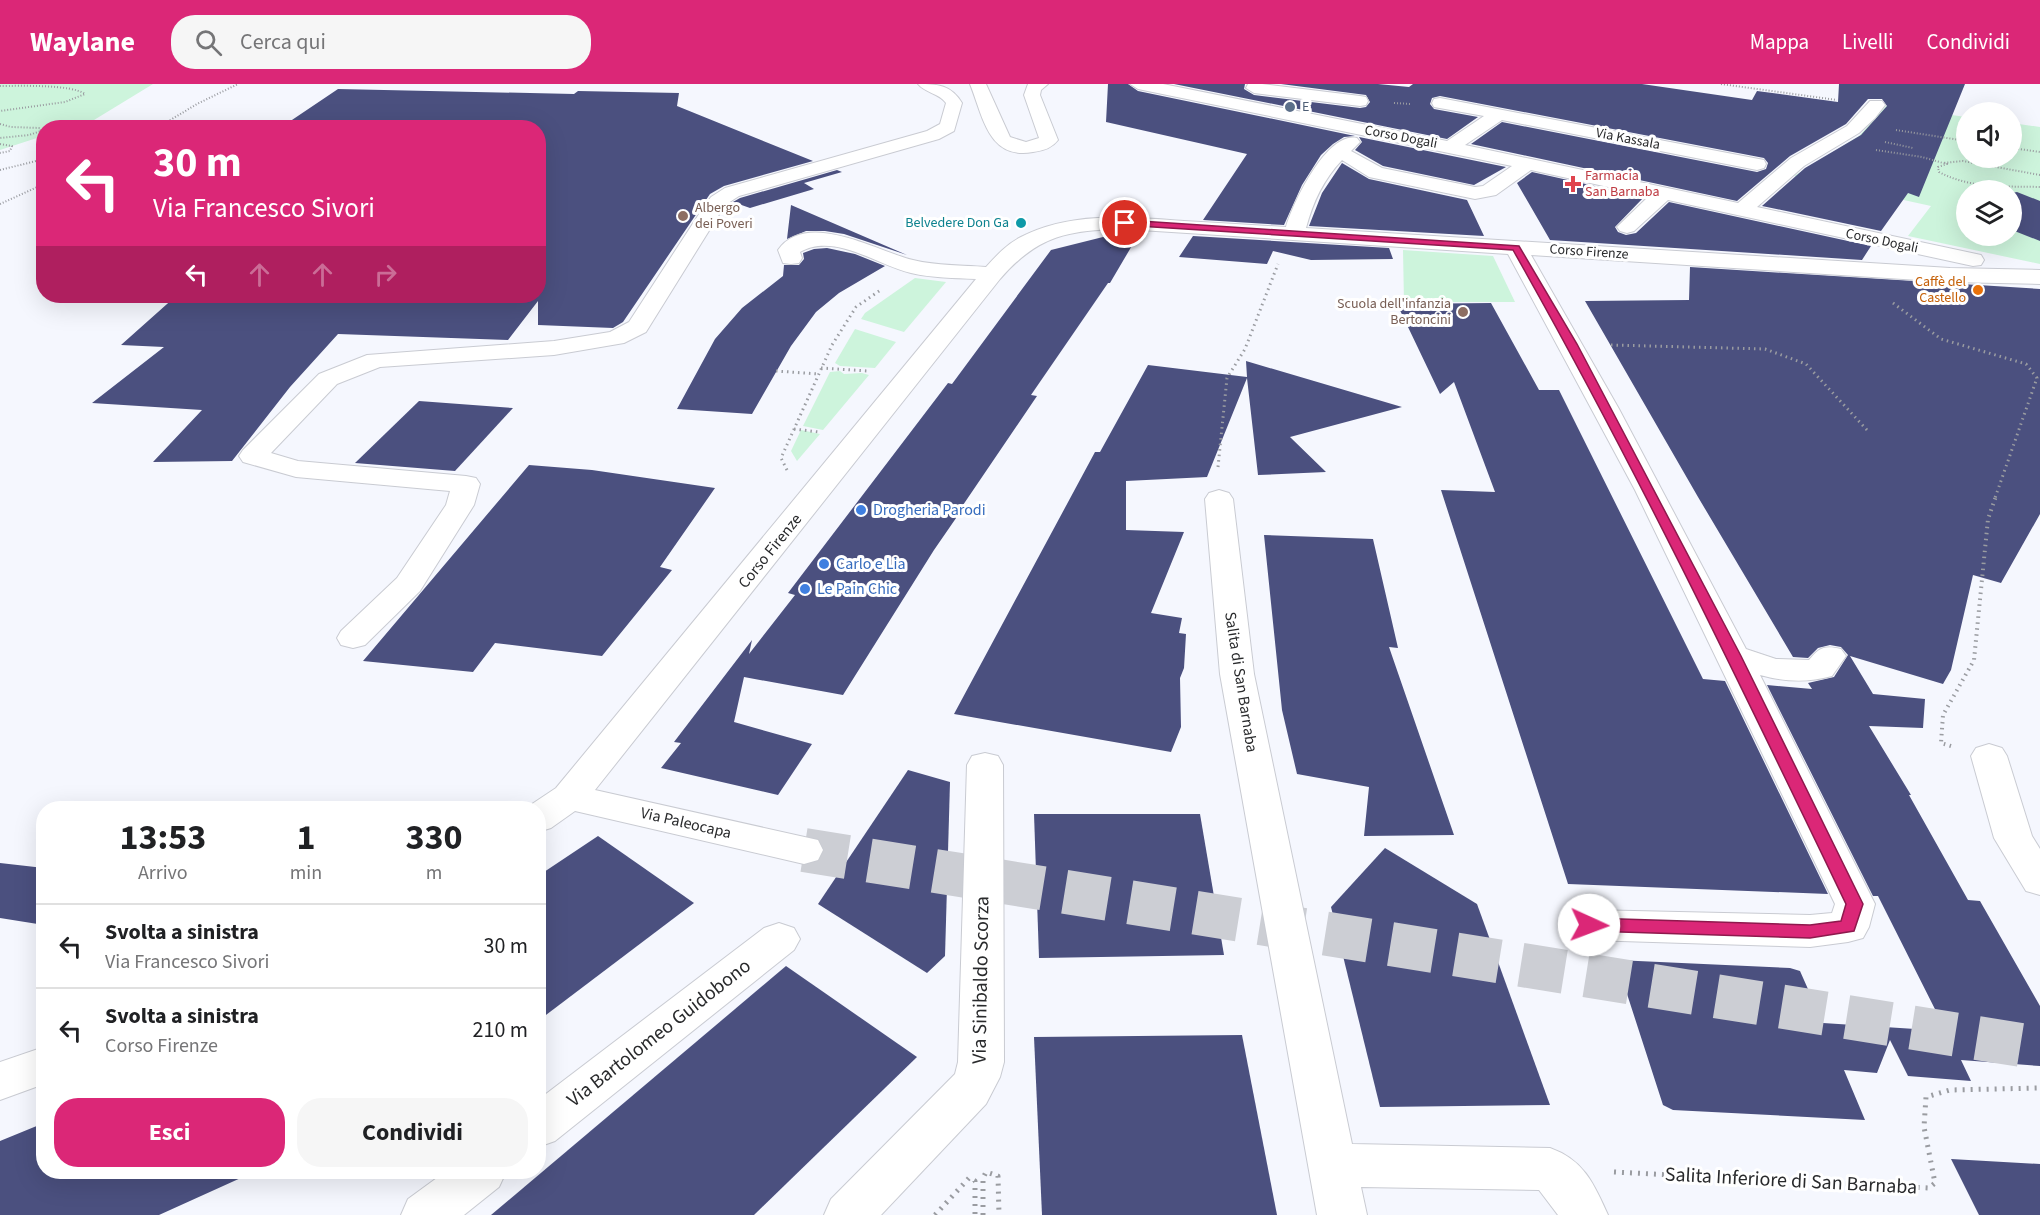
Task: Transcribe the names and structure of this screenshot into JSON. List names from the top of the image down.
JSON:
{
  "streets": {
    "street": [
      "Corso Dogali",
      "Via Kassala",
      "Corso Firenze",
      "Salita di San Barnaba",
      "Via Paleocapa",
      "Via Sinibaldo Scorza",
      "Via Bartolomeo Guidobono"
    ],
    "path": ["Salita Inferiore di San Barnaba"]
  },
  "crossings": [
    ["Corso Dogali", "Corso Firenze"],
    ["Corso Firenze", "Via Paleocapa"]
  ],
  "places": {
    "other": [
      "E",
      "Albergo dei Poveri",
      "Belvedere Don Ga",
      "Caffè del Castello",
      "Scuola dell'infanzia Bertoncini",
      "Drogheria Parodi",
      "Carlo e Lia",
      "Le Pain Chic"
    ],
    "health": ["Farmacia San Barnaba"]
  },
  "page": {
    "header": "Waylane",
    "search": "Cerca qui",
    "nav": ["Mappa", "Livelli", "Condividi"],
    "turn": ["30 m", "Via Francesco Sivori"],
    "eta": [
      "13:53",
      "Arrivo",
      "1",
      "min",
      "330",
      "m"
    ],
    "list": [
      {
        "name": "Svolta a sinistra",
        "note": "Via Francesco Sivori",
        "value": "30 m"
      },
      {
        "name": "Svolta a sinistra",
        "note": "Corso Firenze",
        "value": "210 m"
      }
    ],
    "buttons": ["Esci", "Condividi"]
  }
}
